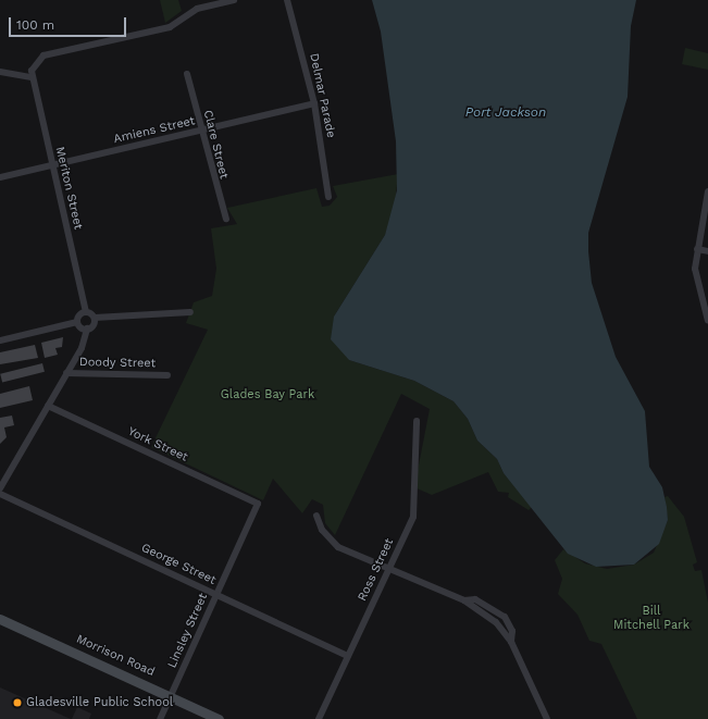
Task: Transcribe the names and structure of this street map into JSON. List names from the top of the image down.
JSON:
{
  "streets": {
    "street": [
      "Delmar Parade",
      "Amiens Street",
      "Clare Street",
      "Meriton Street",
      "Doody Street",
      "York Street",
      "George Street",
      "Ross Street",
      "Linsley Street",
      "Morrison Road"
    ]
  },
  "crossings": [
    ["Delmar Parade", "Amiens Street"],
    ["Amiens Street", "Clare Street"],
    ["Amiens Street", "Meriton Street"],
    ["York Street", "Linsley Street"],
    ["George Street", "Ross Street"],
    ["George Street", "Linsley Street"],
    ["Linsley Street", "Morrison Road"]
  ],
  "water": ["Port Jackson"],
  "parks": ["Glades Bay Park", "Bill Mitchell Park"],
  "places": ["Gladesville Public School"],
  "scale_bar": "100 m"
}
